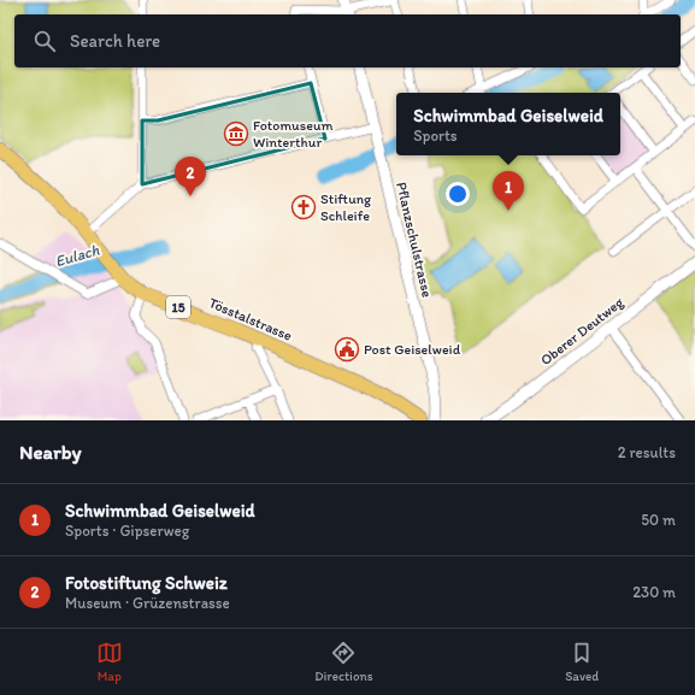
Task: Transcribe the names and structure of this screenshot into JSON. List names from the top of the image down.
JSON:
{
  "streets": {
    "main road": ["15", "Tösstalstrasse"],
    "street": ["Pflanzschulstrasse", "Oberer Deutweg"]
  },
  "water": ["Eulach"],
  "places": {
    "museum": ["Fotomuseum Winterthur"],
    "church": ["Stiftung Schleife"],
    "public building": ["Post Geiselweid"]
  },
  "page": {
    "search": "Search here",
    "popup": ["Schwimmbad Geiselweid", "Sports"],
    "pins": ["2", "1"],
    "heading": ["Nearby", "2 results"],
    "list": [
      {
        "mark": "1",
        "name": "Schwimmbad Geiselweid",
        "note": "Sports · Gipserweg",
        "value": "50 m"
      },
      {
        "mark": "2",
        "name": "Fotostiftung Schweiz",
        "note": "Museum · Grüzenstrasse",
        "value": "230 m"
      }
    ],
    "nav": ["Map", "Directions", "Saved"]
  }
}
